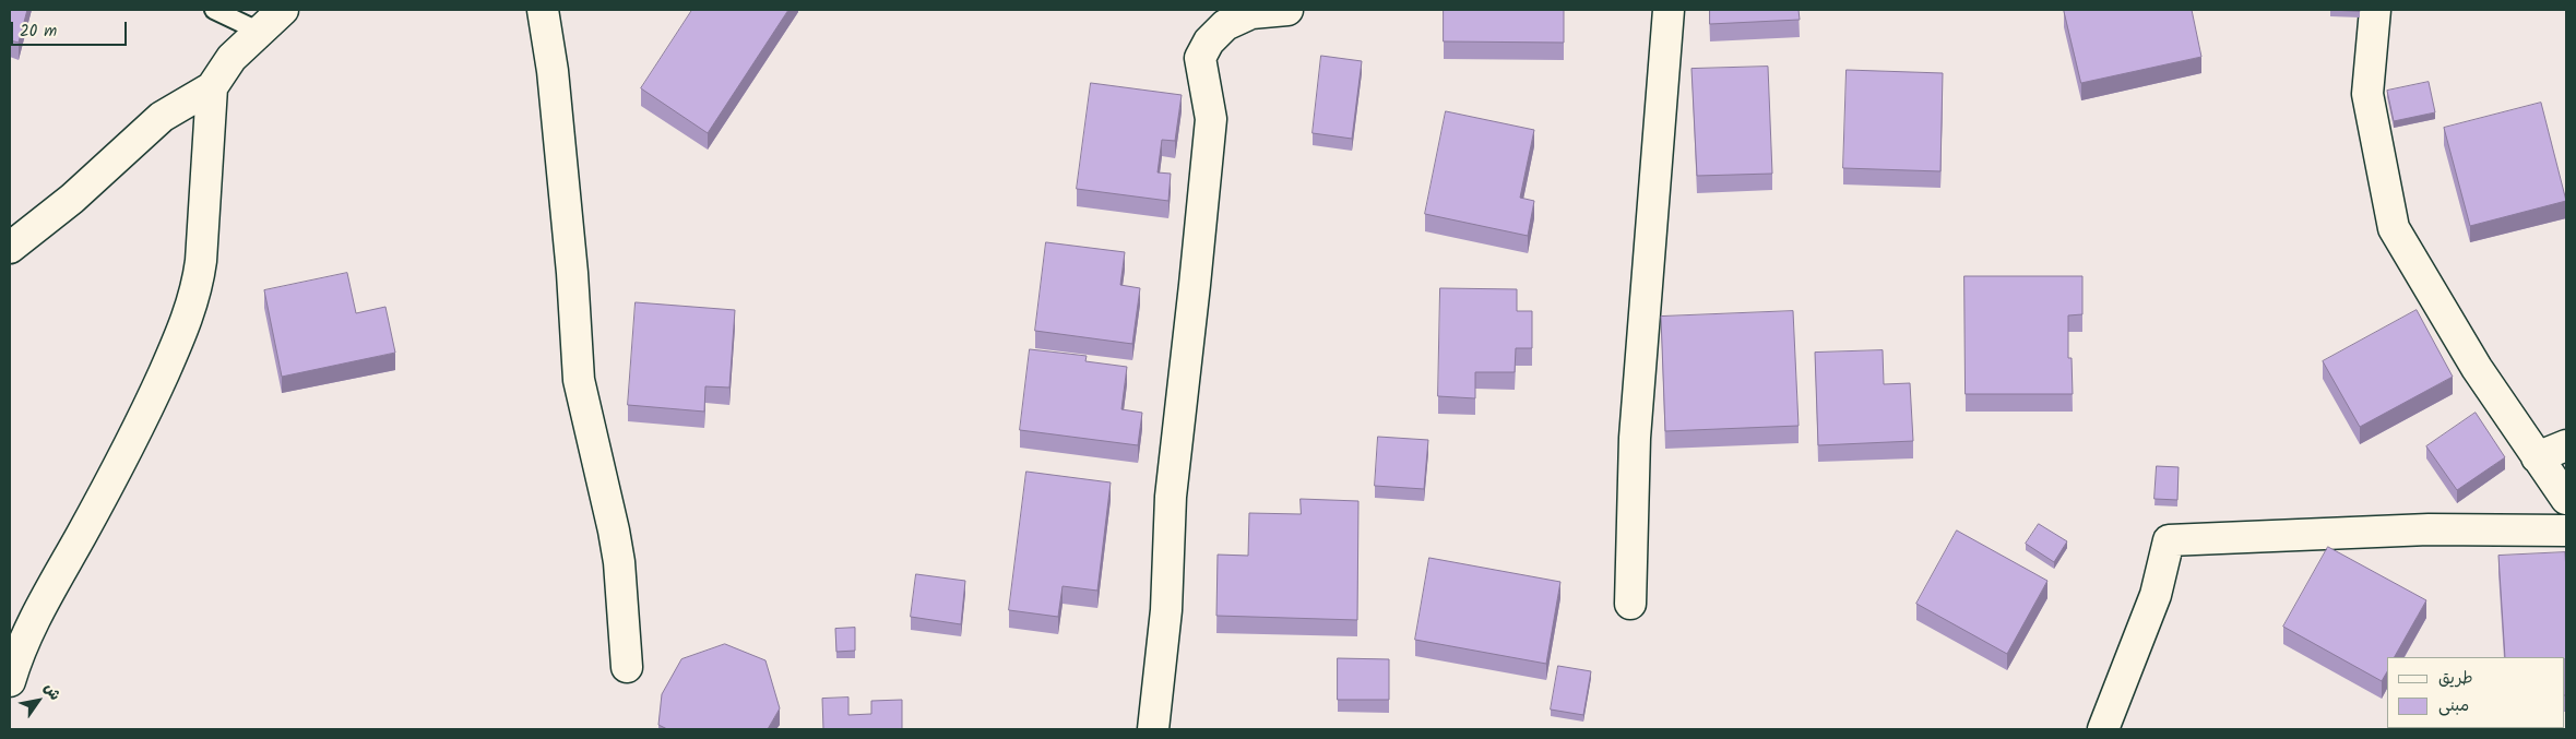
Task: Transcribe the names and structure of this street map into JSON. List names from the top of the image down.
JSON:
{
  "legend": ["طريق", "مبنى"],
  "scale_bar": "20 m",
  "north": "top right"
}
